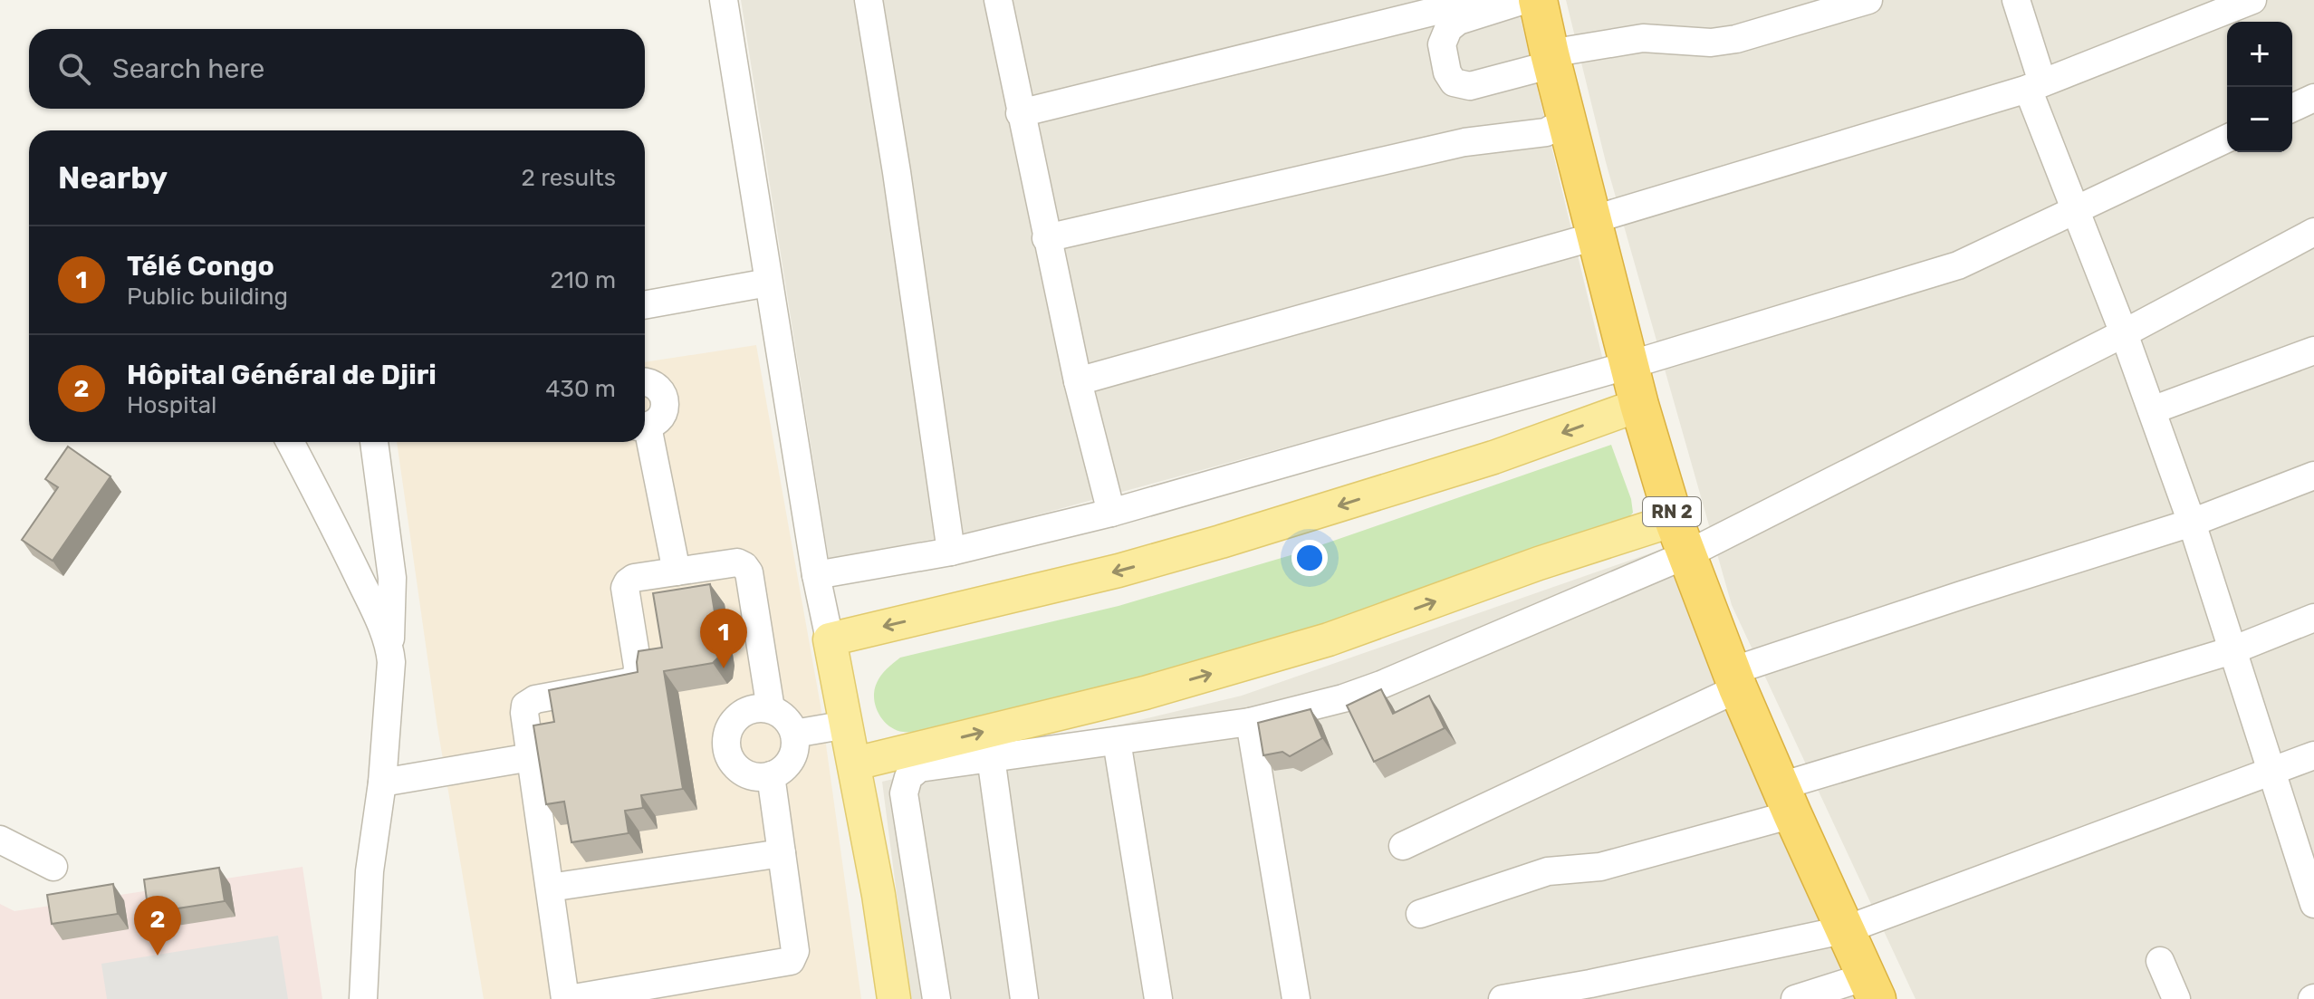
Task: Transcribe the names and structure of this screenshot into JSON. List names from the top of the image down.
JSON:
{
  "streets": {
    "highway": ["RN 2"]
  },
  "page": {
    "map_buttons": ["+", "−"],
    "search": "Search here",
    "heading": ["Nearby", "2 results"],
    "list": [
      {
        "mark": "1",
        "name": "Télé Congo",
        "note": "Public building",
        "value": "210 m"
      },
      {
        "mark": "2",
        "name": "Hôpital Général de Djiri",
        "note": "Hospital",
        "value": "430 m"
      }
    ],
    "pins": ["1", "2"]
  }
}
